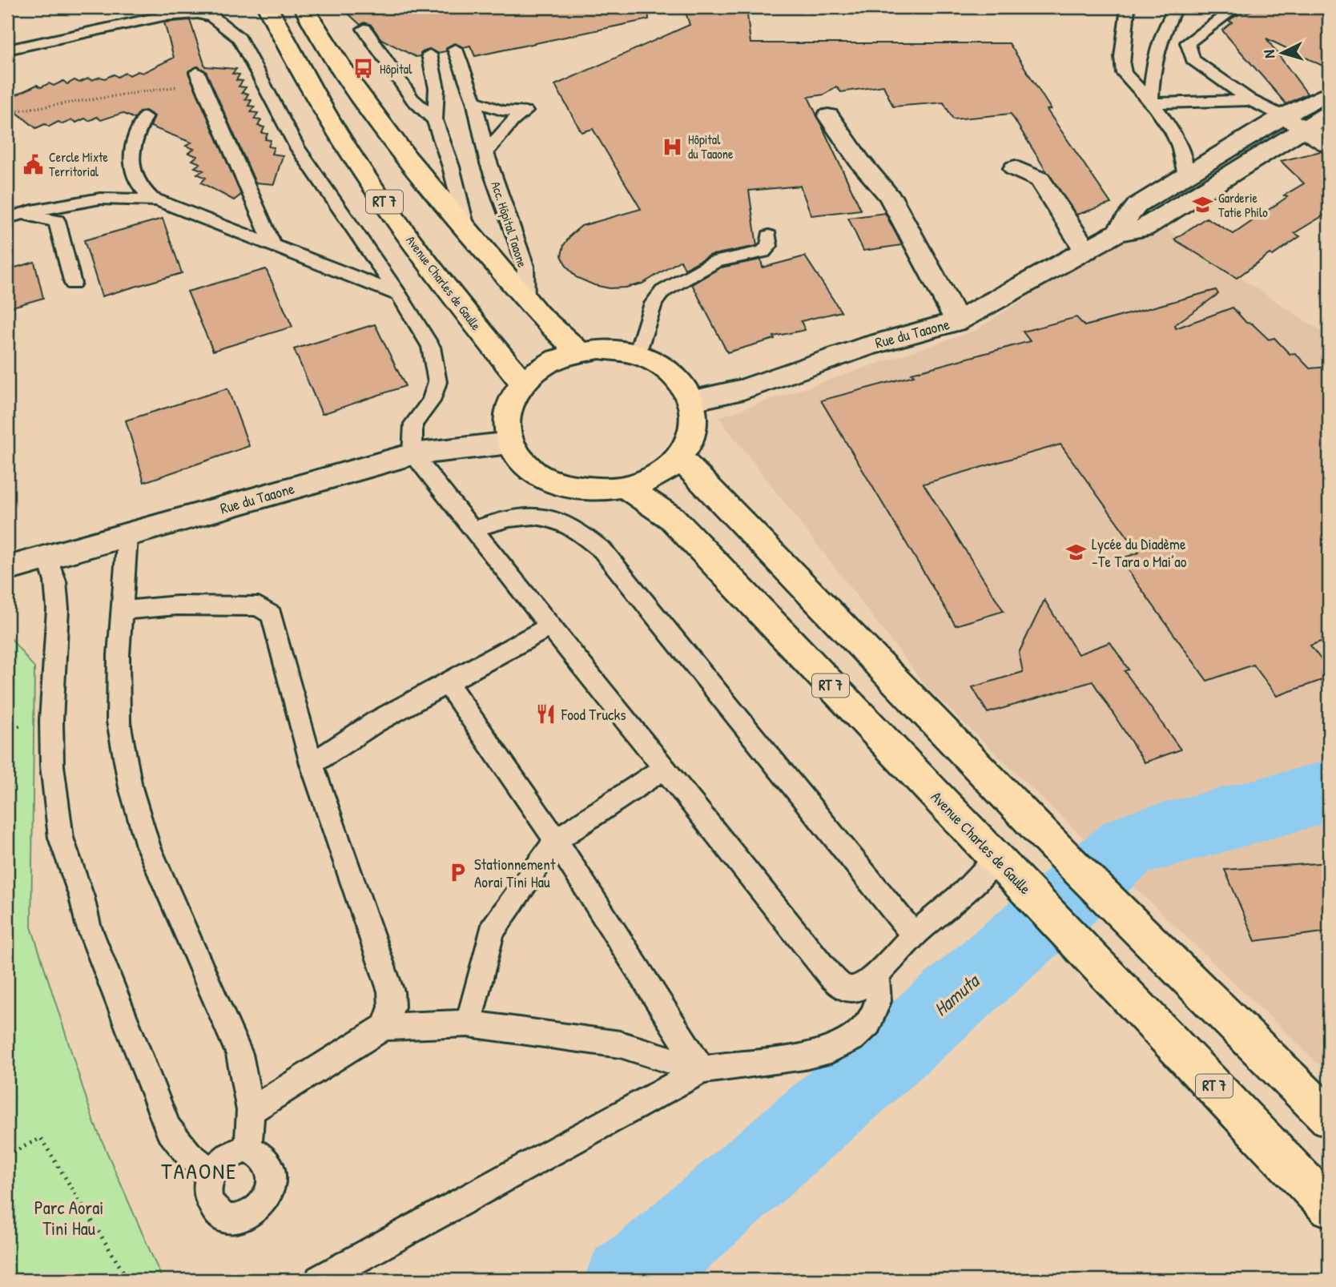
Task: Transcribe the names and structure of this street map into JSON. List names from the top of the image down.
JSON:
{
  "streets": {
    "main road": ["RT 7", "Avenue Charles de Gaulle", "Rue du Taaone"],
    "lane": ["Acc. Hôpital Taaone"]
  },
  "crossings": [
    ["RT 7", "Acc. Hôpital Taaone"],
    ["RT 7", "Avenue Charles de Gaulle"],
    ["RT 7", "Rue du Taaone"],
    ["Avenue Charles de Gaulle", "Rue du Taaone"]
  ],
  "districts": ["TAAONE"],
  "water": ["Hamuta"],
  "parks": ["Parc Aorai Tini Hau"],
  "places": {
    "bus stop": ["Hôpital"],
    "hospital": ["Hôpital du Taaone"],
    "public building": ["Cercle Mixte Territorial"],
    "school or university": ["Garderie Tatie Philo", "Lycée du Diadème -Te Tara o Mai’ao"],
    "restaurant": ["Food Trucks"],
    "parking": ["Stationnement Aorai Tini Hau"]
  },
  "north": "left"
}
